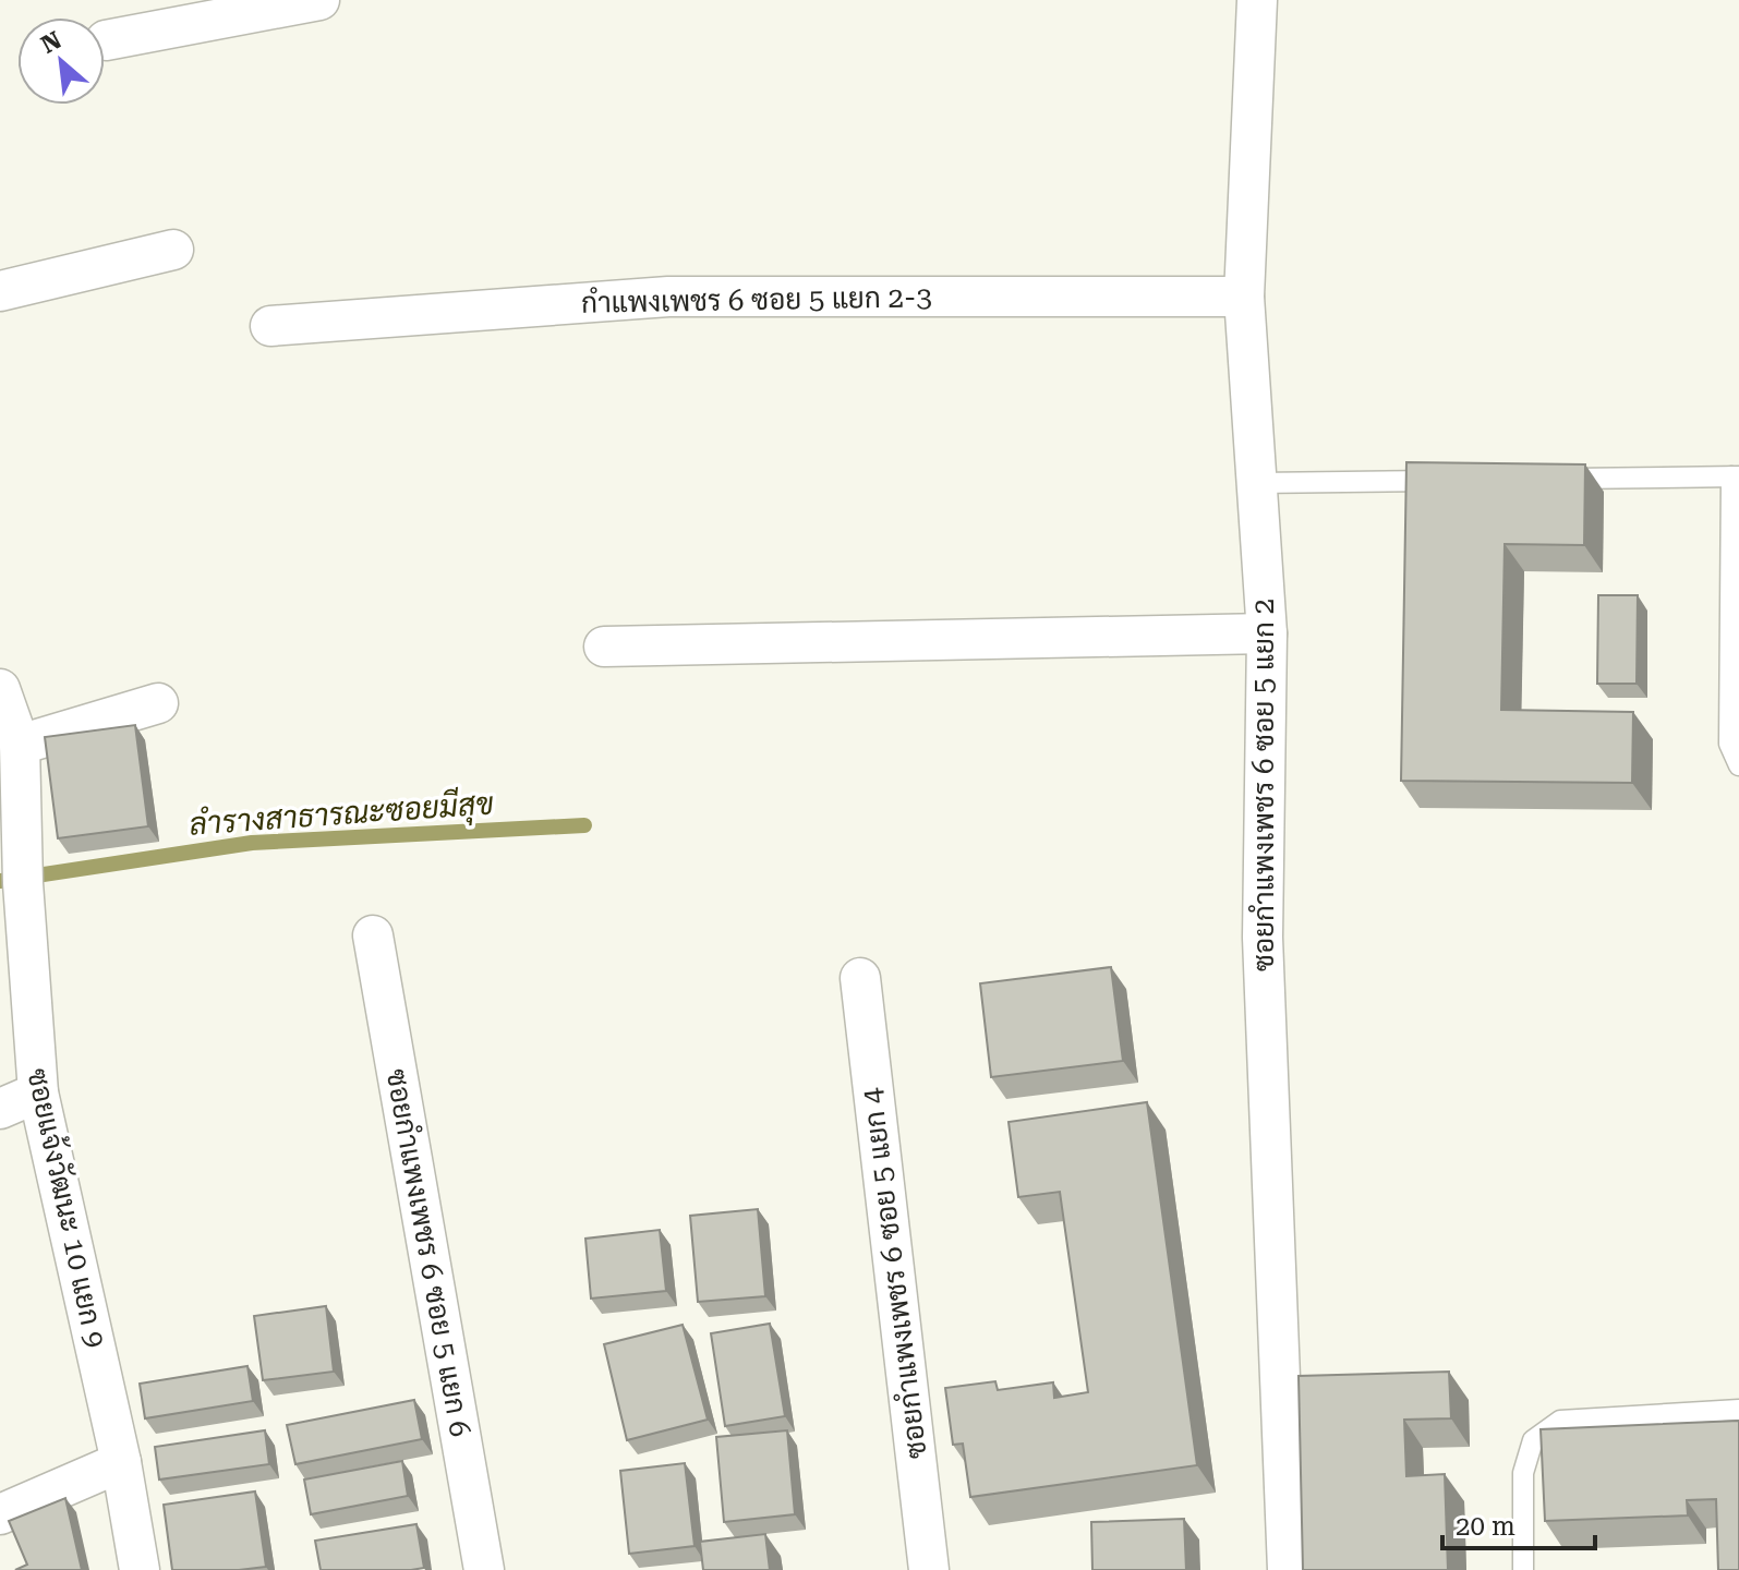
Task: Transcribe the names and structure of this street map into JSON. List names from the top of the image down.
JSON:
{
  "streets": {
    "street": [
      "กำแพงเพชร 6 ซอย 5 แยก 2-3",
      "ซอยกำแพงเพชร 6 ซอย 5 แยก 2",
      "ซอยแจ้งวัฒนะ 10 แยก 9",
      "ซอยกำแพงเพชร 6 ซอย 5 แยก 6",
      "ซอยกำแพงเพชร 6 ซอย 5 แยก 4"
    ]
  },
  "crossings": [
    ["กำแพงเพชร 6 ซอย 5 แยก 2-3", "ซอยกำแพงเพชร 6 ซอย 5 แยก 2"]
  ],
  "water": ["ลำรางสาธารณะซอยมีสุข"],
  "scale_bar": "20 m",
  "north": "top left"
}
